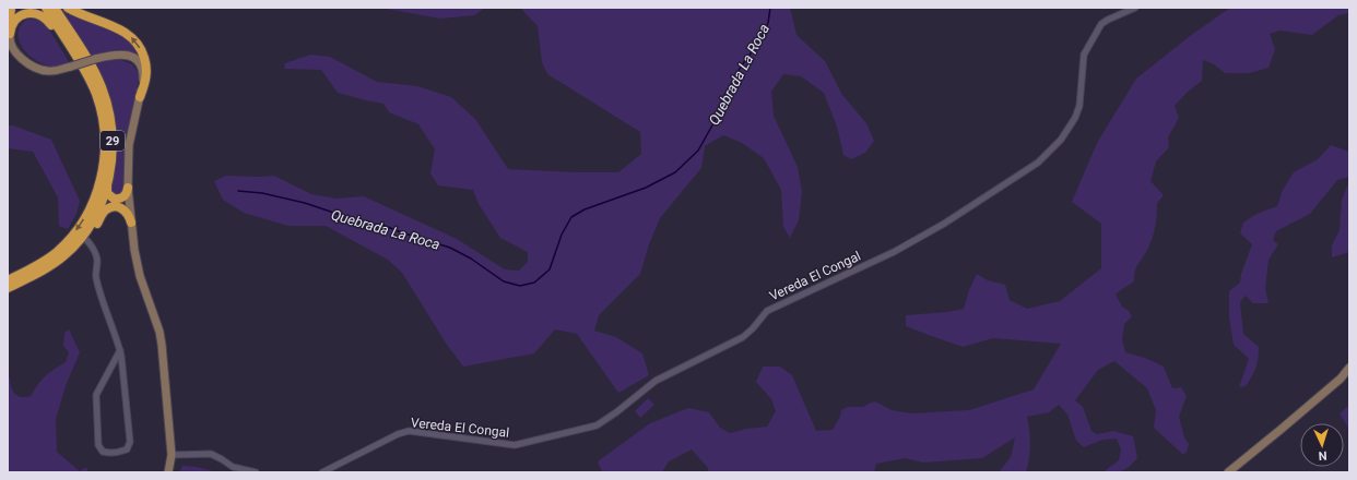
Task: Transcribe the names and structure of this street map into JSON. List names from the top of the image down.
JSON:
{
  "streets": {
    "highway": ["29"],
    "street": ["Vereda El Congal"]
  },
  "water": ["Quebrada La Roca"],
  "north": "bottom"
}
